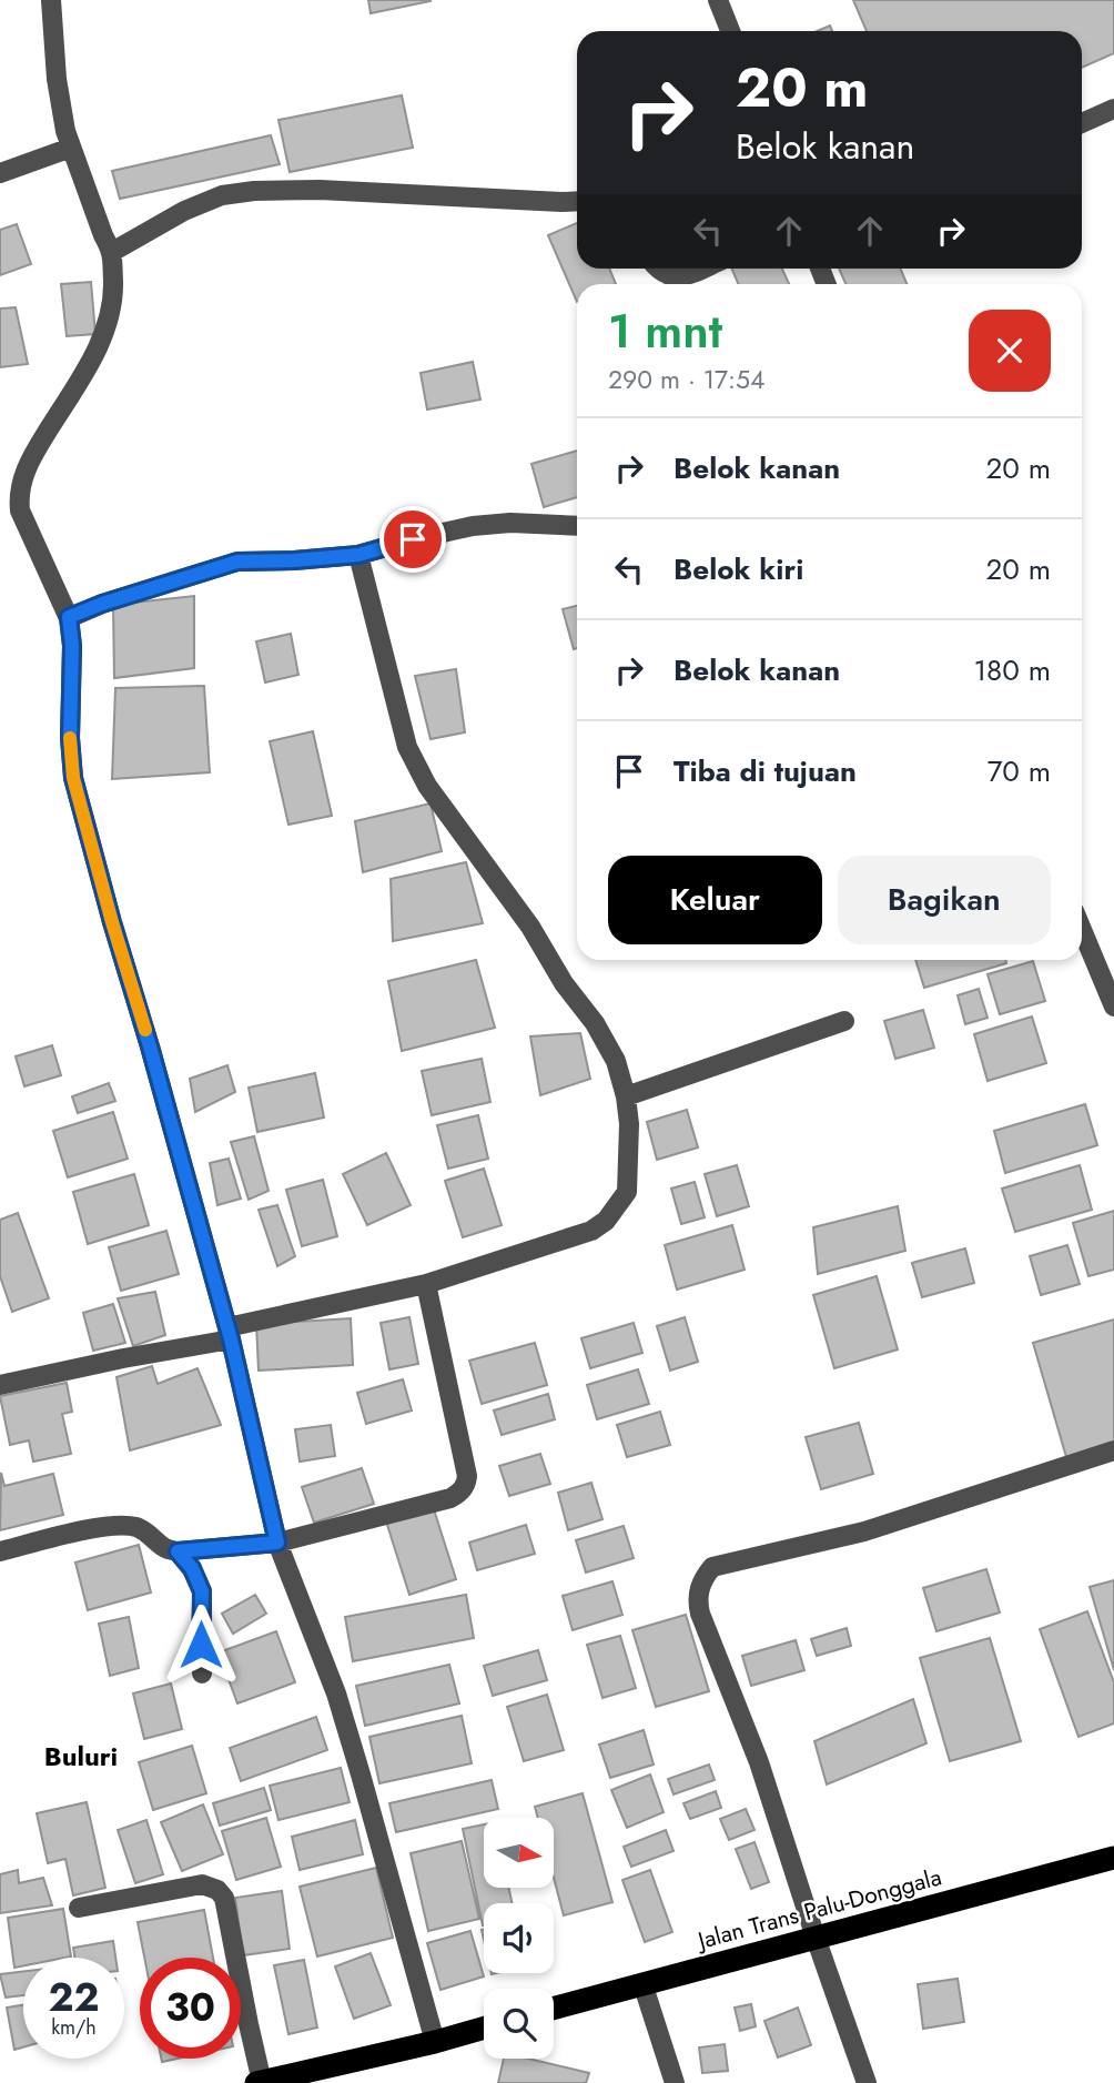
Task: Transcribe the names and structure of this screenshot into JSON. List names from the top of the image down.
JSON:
{
  "streets": {
    "highway": ["Jalan Trans Palu-Donggala"]
  },
  "districts": ["Buluri"],
  "north": "right",
  "page": {
    "turn": ["20 m", "Belok kanan"],
    "heading": ["1 mnt", "290 m · 17:54"],
    "list": [
      {
        "name": "Belok kanan",
        "value": "20 m"
      },
      {
        "name": "Belok kiri",
        "value": "20 m"
      },
      {
        "name": "Belok kanan",
        "value": "180 m"
      },
      {
        "name": "Tiba di tujuan",
        "value": "70 m"
      }
    ],
    "buttons": ["Keluar", "Bagikan"],
    "speed": "22 km/h",
    "limit": "30"
  }
}
